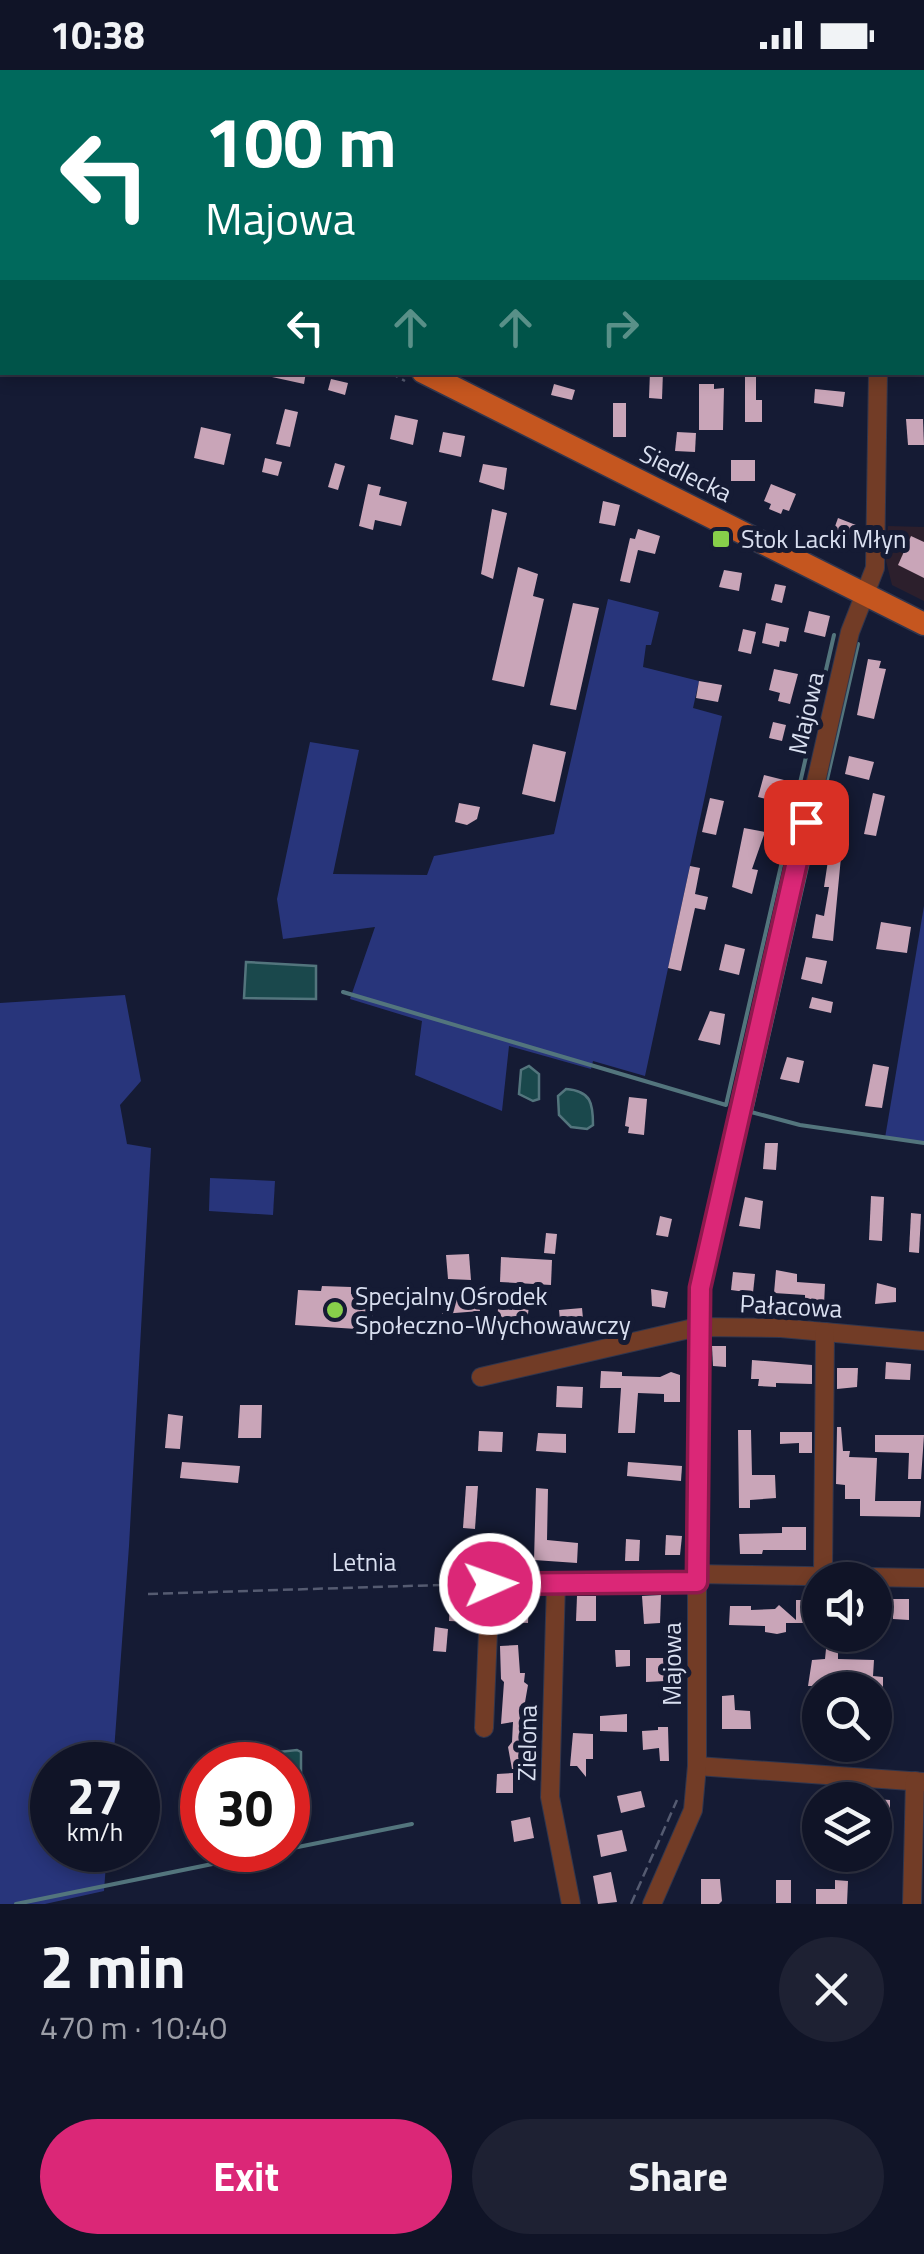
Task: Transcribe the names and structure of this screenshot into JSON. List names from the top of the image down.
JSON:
{
  "streets": {
    "main road": ["Siedlecka"],
    "street": ["Majowa", "Pałacowa", "Zielona"],
    "path": ["Letnia"]
  },
  "crossings": [
    ["Siedlecka", "Majowa"],
    ["Majowa", "Pałacowa"]
  ],
  "places": {
    "transit": ["Stok Lacki Młyn"],
    "other": ["Specjalny Ośrodek Społeczno-Wychowawczy"]
  },
  "page": {
    "status": "10:38",
    "turn": ["100 m", "Majowa"],
    "speed": "27 km/h",
    "limit": "30",
    "heading": ["2 min", "470 m · 10:40"],
    "buttons": ["Exit", "Share"]
  }
}
